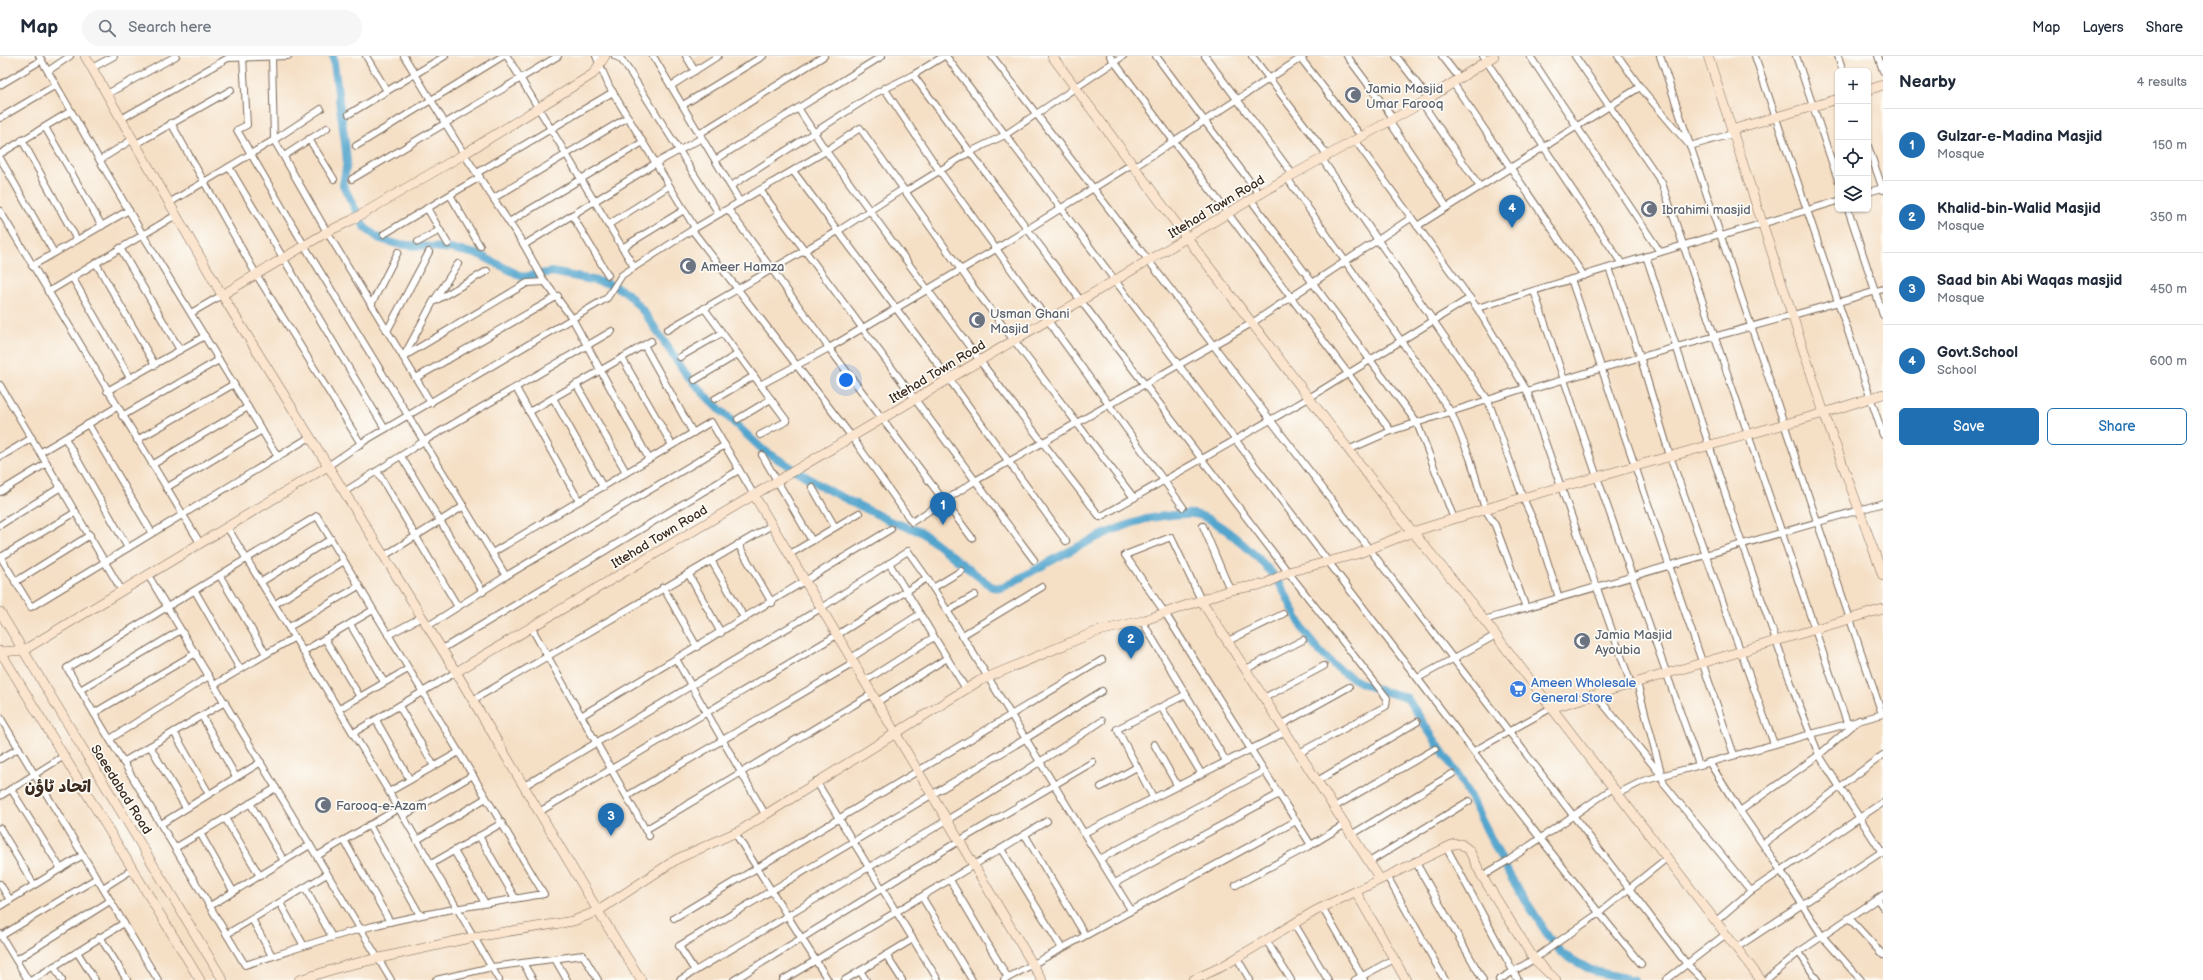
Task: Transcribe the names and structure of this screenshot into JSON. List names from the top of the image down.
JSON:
{
  "streets": {
    "street": ["Ittehad Town Road", "Saeedabad Road"]
  },
  "districts": ["اتحاد ٹاؤن"],
  "places": {
    "mosque": [
      "Jamia Masjid Umar Farooq",
      "Ibrahimi masjid",
      "Ameer Hamza",
      "Usman Ghani Masjid",
      "Jamia Masjid Ayoubia",
      "Farooq-e-Azam"
    ],
    "supermarket": ["Ameen Wholesale General Store"]
  },
  "page": {
    "header": "Map",
    "search": "Search here",
    "nav": ["Map", "Layers", "Share"],
    "heading": ["Nearby", "4 results"],
    "map_buttons": ["+", "−"],
    "list": [
      {
        "mark": "1",
        "name": "Gulzar-e-Madina Masjid",
        "note": "Mosque",
        "value": "150 m"
      },
      {
        "mark": "2",
        "name": "Khalid-bin-Walid Masjid",
        "note": "Mosque",
        "value": "350 m"
      },
      {
        "mark": "3",
        "name": "Saad bin Abi Waqas masjid",
        "note": "Mosque",
        "value": "450 m"
      },
      {
        "mark": "4",
        "name": "Govt.School",
        "note": "School",
        "value": "600 m"
      }
    ],
    "pins": [
      "4",
      "1",
      "2",
      "3"
    ],
    "buttons": ["Save", "Share"]
  }
}
